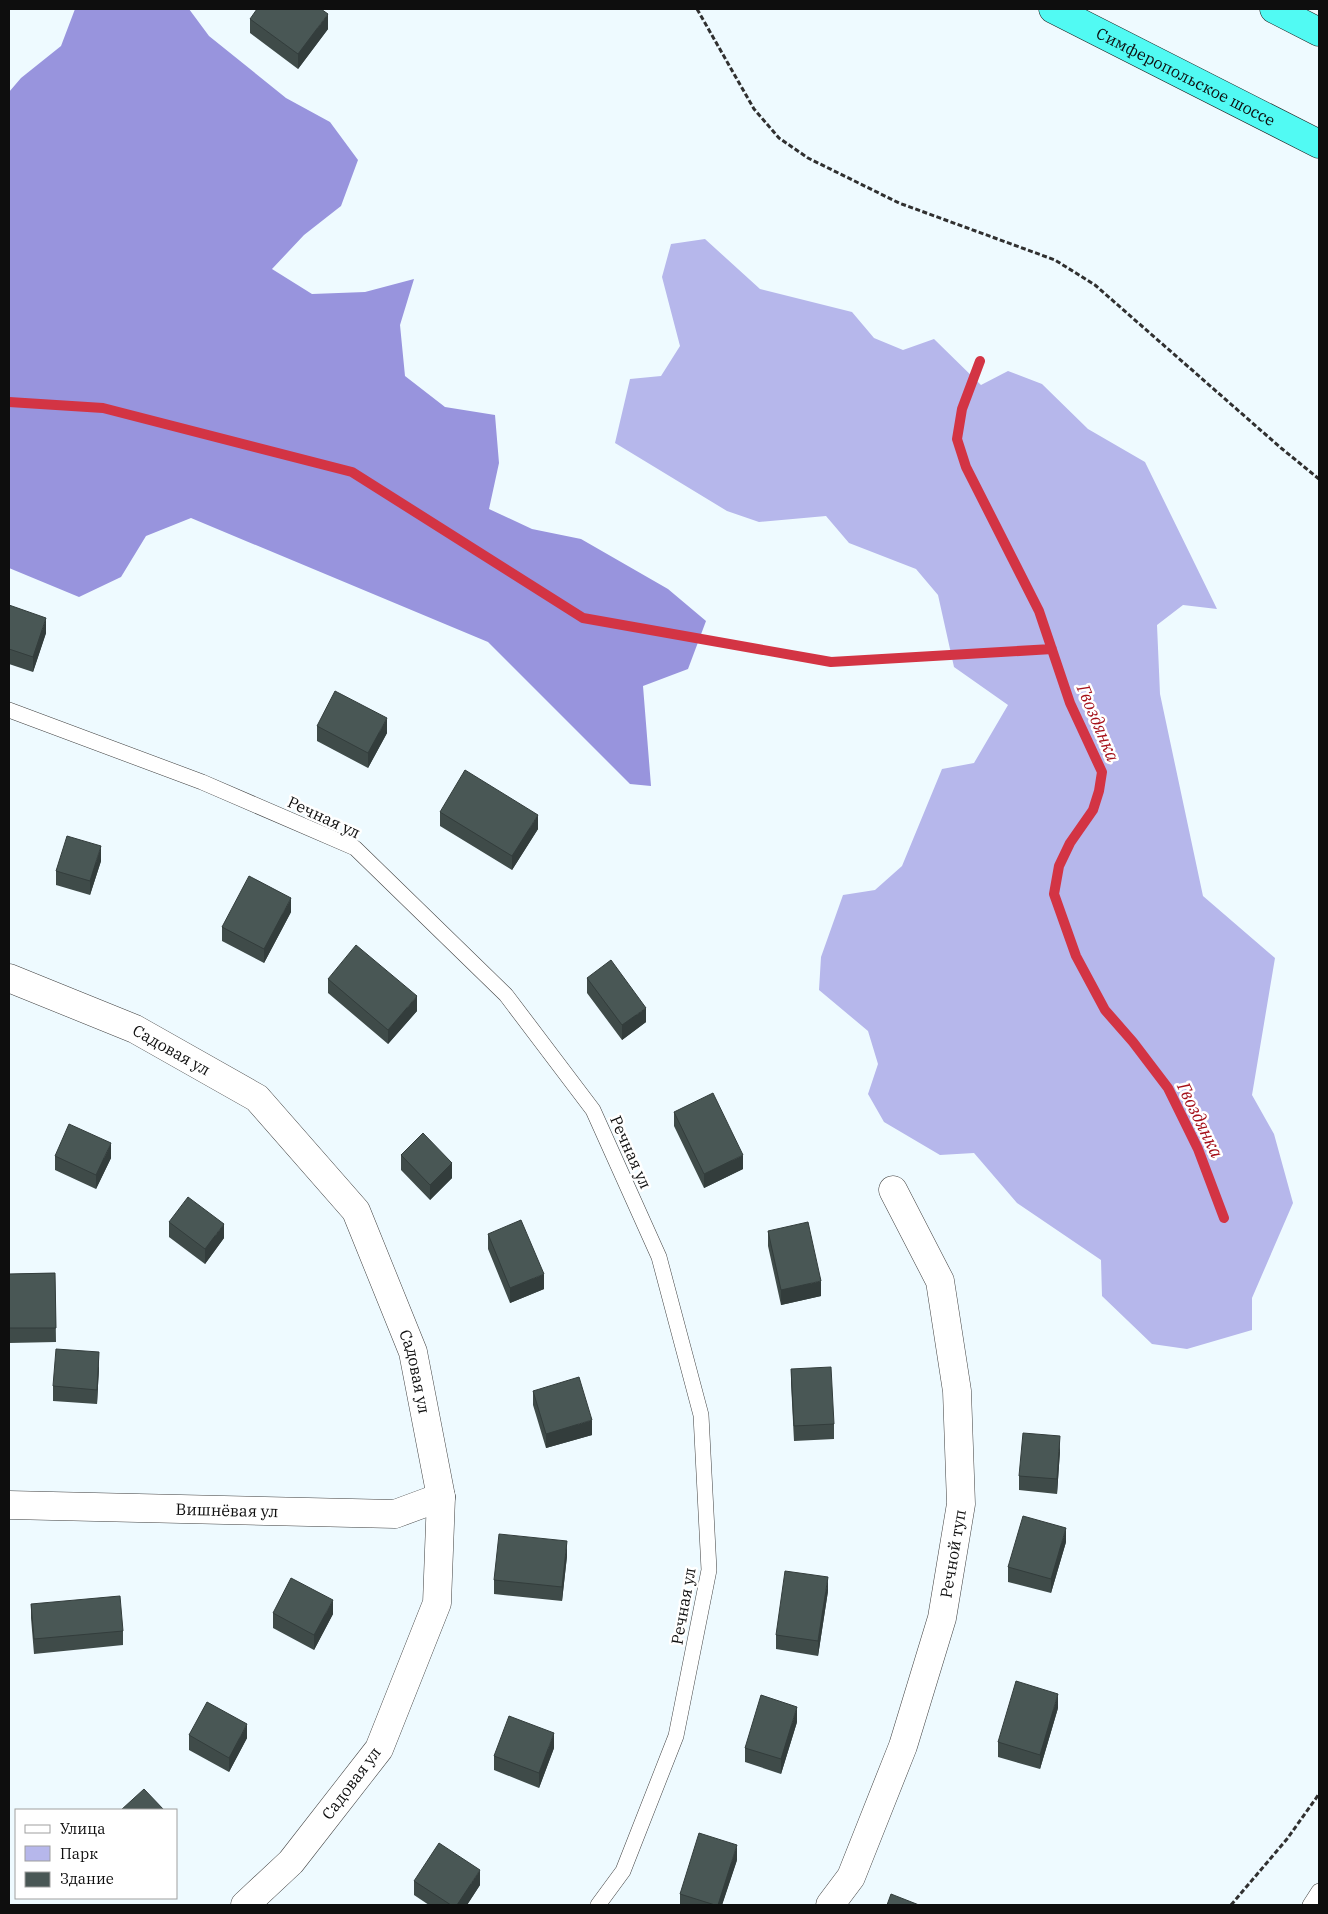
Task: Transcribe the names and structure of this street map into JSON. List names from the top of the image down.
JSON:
{
  "streets": {
    "highway": ["Симферопольское шоссе"],
    "street": ["Садовая ул", "Вишнёвая ул", "Речной туп"],
    "lane": ["Речная ул"]
  },
  "crossings": [
    ["Садовая ул", "Вишнёвая ул"]
  ],
  "water": ["Гвоздянка"],
  "legend": ["Улица", "Парк", "Здание"]
}
